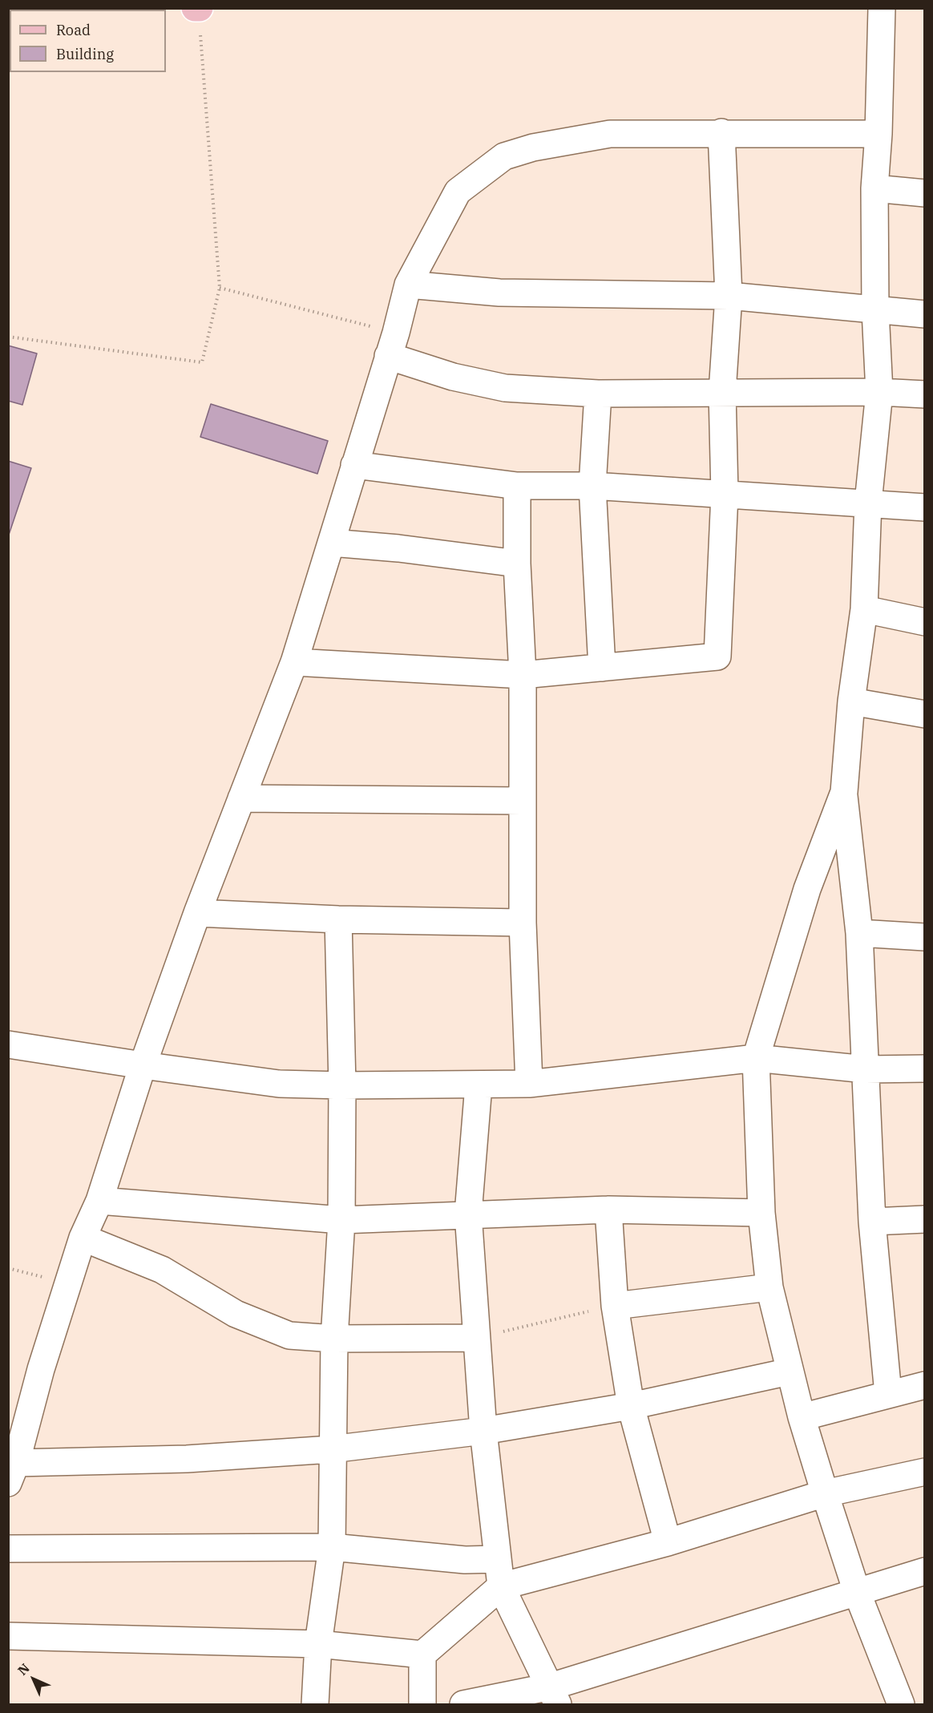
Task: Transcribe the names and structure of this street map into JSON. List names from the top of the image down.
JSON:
{
  "legend": ["Road", "Building"],
  "north": "top left"
}
